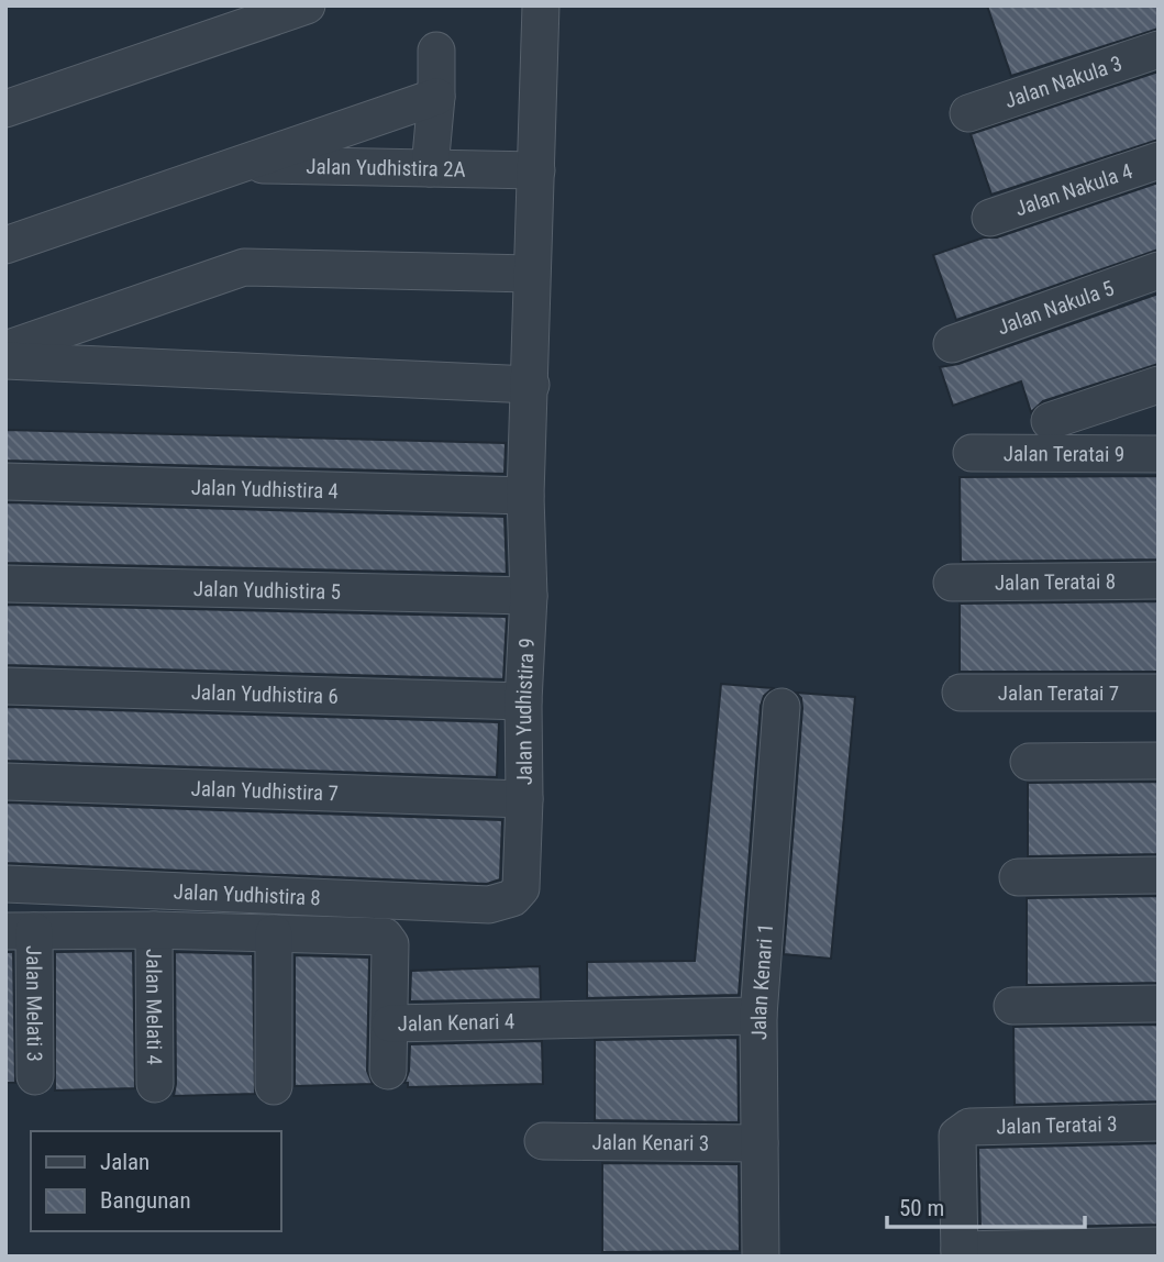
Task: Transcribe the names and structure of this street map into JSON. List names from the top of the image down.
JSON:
{
  "streets": {
    "street": [
      "Jalan Nakula 3",
      "Jalan Yudhistira 2A",
      "Jalan Nakula 4",
      "Jalan Nakula 5",
      "Jalan Teratai 9",
      "Jalan Yudhistira 4",
      "Jalan Teratai 8",
      "Jalan Yudhistira 5",
      "Jalan Yudhistira 6",
      "Jalan Teratai 7",
      "Jalan Yudhistira 9",
      "Jalan Yudhistira 7",
      "Jalan Yudhistira 8",
      "Jalan Kenari 1",
      "Jalan Melati 3",
      "Jalan Melati 4",
      "Jalan Kenari 4",
      "Jalan Teratai 3",
      "Jalan Kenari 3"
    ]
  },
  "crossings": [
    ["Jalan Yudhistira 2A", "Jalan Yudhistira 9"],
    ["Jalan Yudhistira 4", "Jalan Yudhistira 9"],
    ["Jalan Yudhistira 5", "Jalan Yudhistira 9"],
    ["Jalan Yudhistira 6", "Jalan Yudhistira 9"],
    ["Jalan Yudhistira 9", "Jalan Yudhistira 7"],
    ["Jalan Yudhistira 9", "Jalan Yudhistira 8"],
    ["Jalan Kenari 1", "Jalan Kenari 4"],
    ["Jalan Kenari 1", "Jalan Kenari 3"],
    ["Jalan Melati 3", "Jalan Kenari 4"],
    ["Jalan Melati 4", "Jalan Kenari 4"]
  ],
  "legend": ["Jalan", "Bangunan"],
  "scale_bar": "50 m"
}
